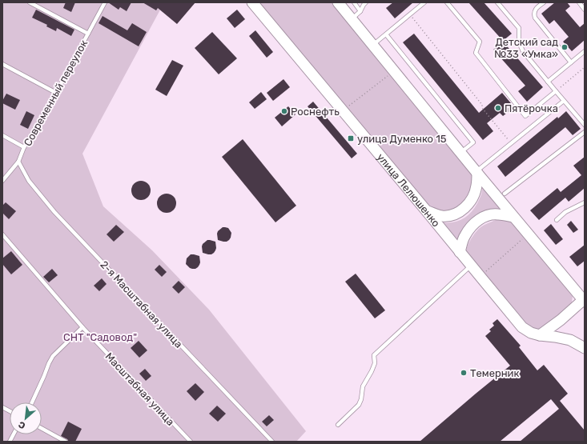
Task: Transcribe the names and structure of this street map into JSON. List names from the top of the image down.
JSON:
{
  "streets": {
    "street": ["улица Лелюшенко"],
    "lane": ["Современный переулок", "2-я Масштабная улица", "Масштабная улица"]
  },
  "crossings": [
    ["Современный переулок", "2-я Масштабная улица"]
  ],
  "parks": ["СНТ \"Садовод\""],
  "places": {
    "other": [
      "Детский сад №33 «Умка»",
      "Пятёрочка",
      "Роснефть",
      "Темерник"
    ],
    "transit": ["улица Думенко 15"]
  },
  "north": "bottom left"
}
